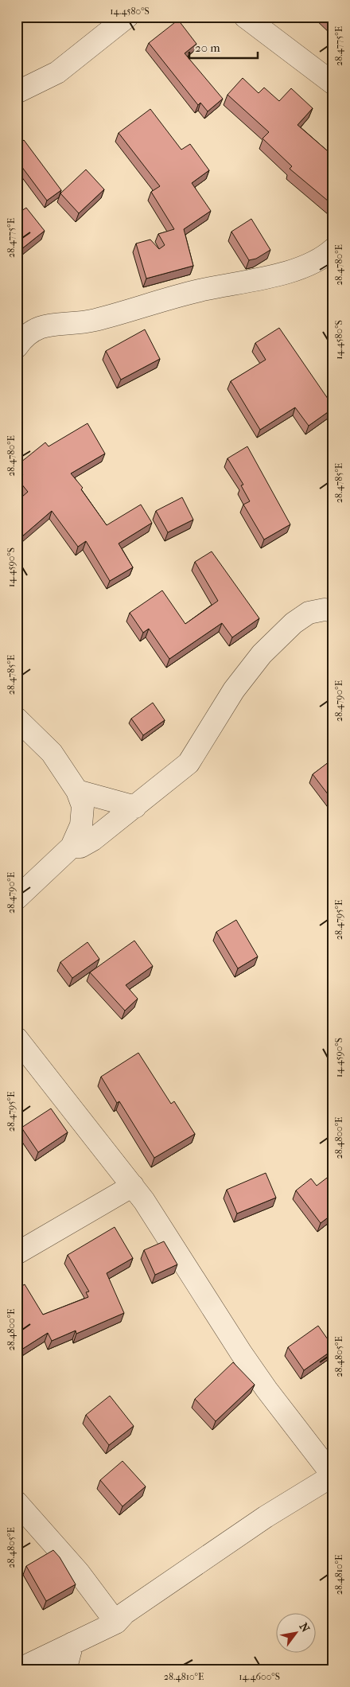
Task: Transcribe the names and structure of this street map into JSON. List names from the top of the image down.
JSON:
{
  "scale_bar": "20 m",
  "north": "top right",
  "coordinates": [
    "14.4580°S",
    "28.4775°E",
    "28.4780°E",
    "28.4785°E",
    "14.4590°S",
    "28.4790°E",
    "28.4795°E",
    "28.4800°E",
    "28.4805°E",
    "28.4810°E",
    "14.4600°S"
  ]
}
